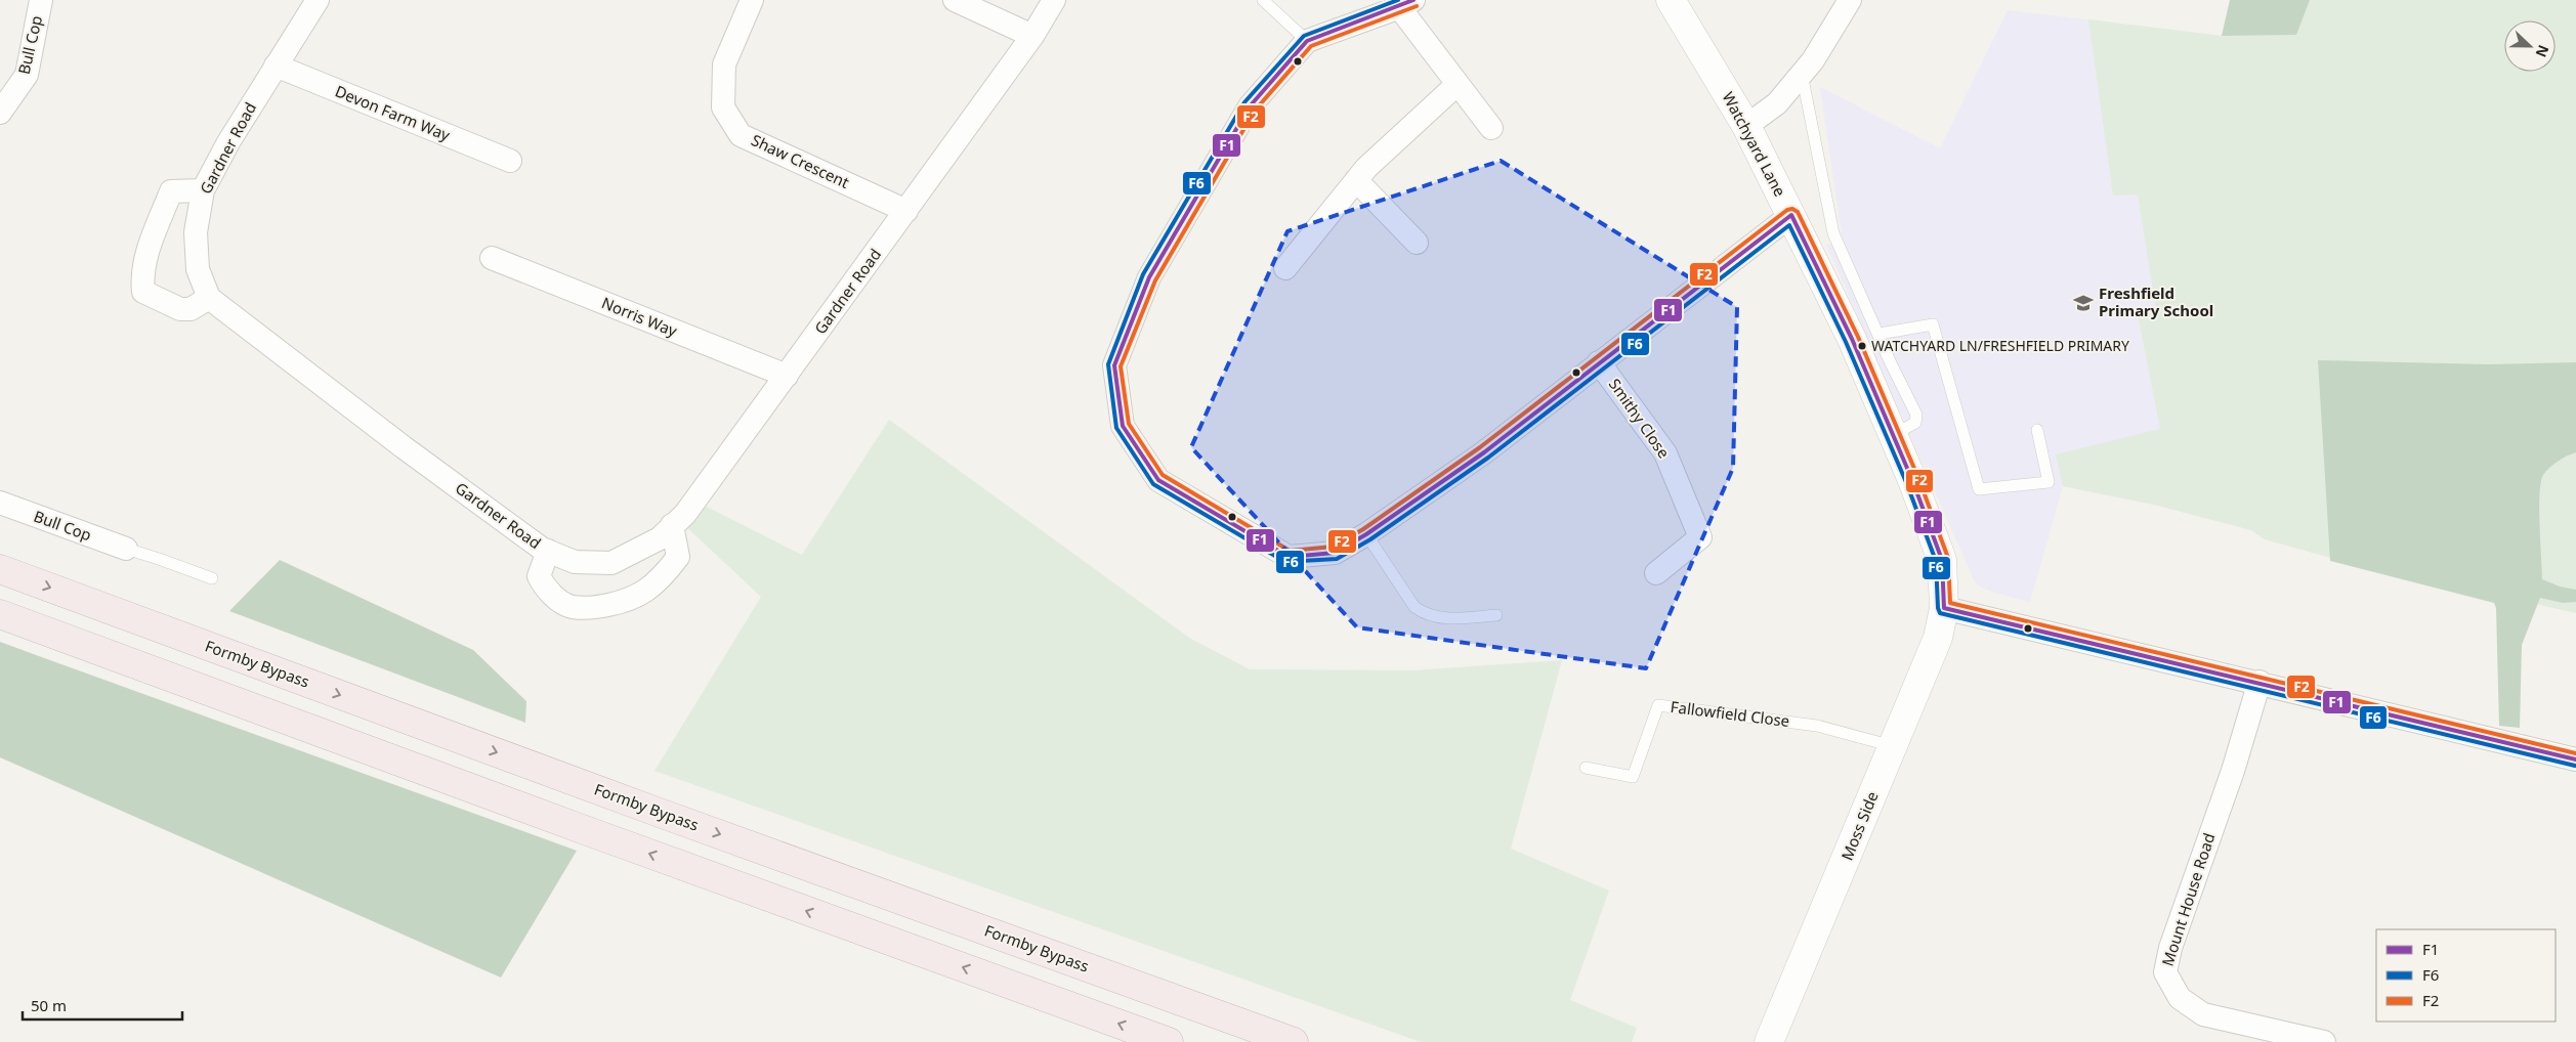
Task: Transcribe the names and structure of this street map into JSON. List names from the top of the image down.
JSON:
{
  "streets": {
    "highway": ["Formby Bypass"],
    "street": [
      "Bull Cop",
      "Devon Farm Way",
      "Watchyard Lane",
      "Gardner Road",
      "Shaw Crescent",
      "Norris Way",
      "Smithy Close",
      "Moss Side",
      "Mount House Road"
    ],
    "lane": ["Fallowfield Close"]
  },
  "crossings": [
    ["Devon Farm Way", "Gardner Road"],
    ["Watchyard Lane", "Moss Side"],
    ["Gardner Road", "Shaw Crescent"],
    ["Gardner Road", "Norris Way"],
    ["Fallowfield Close", "Moss Side"]
  ],
  "places": {
    "school or university": ["Freshfield Primary School"],
    "other": ["WATCHYARD LN/FRESHFIELD PRIMARY"]
  },
  "lines": ["transit line F1", "transit line F6", "transit line F2"],
  "legend": ["F1", "F6", "F2"],
  "scale_bar": "50 m",
  "north": "right"
}
